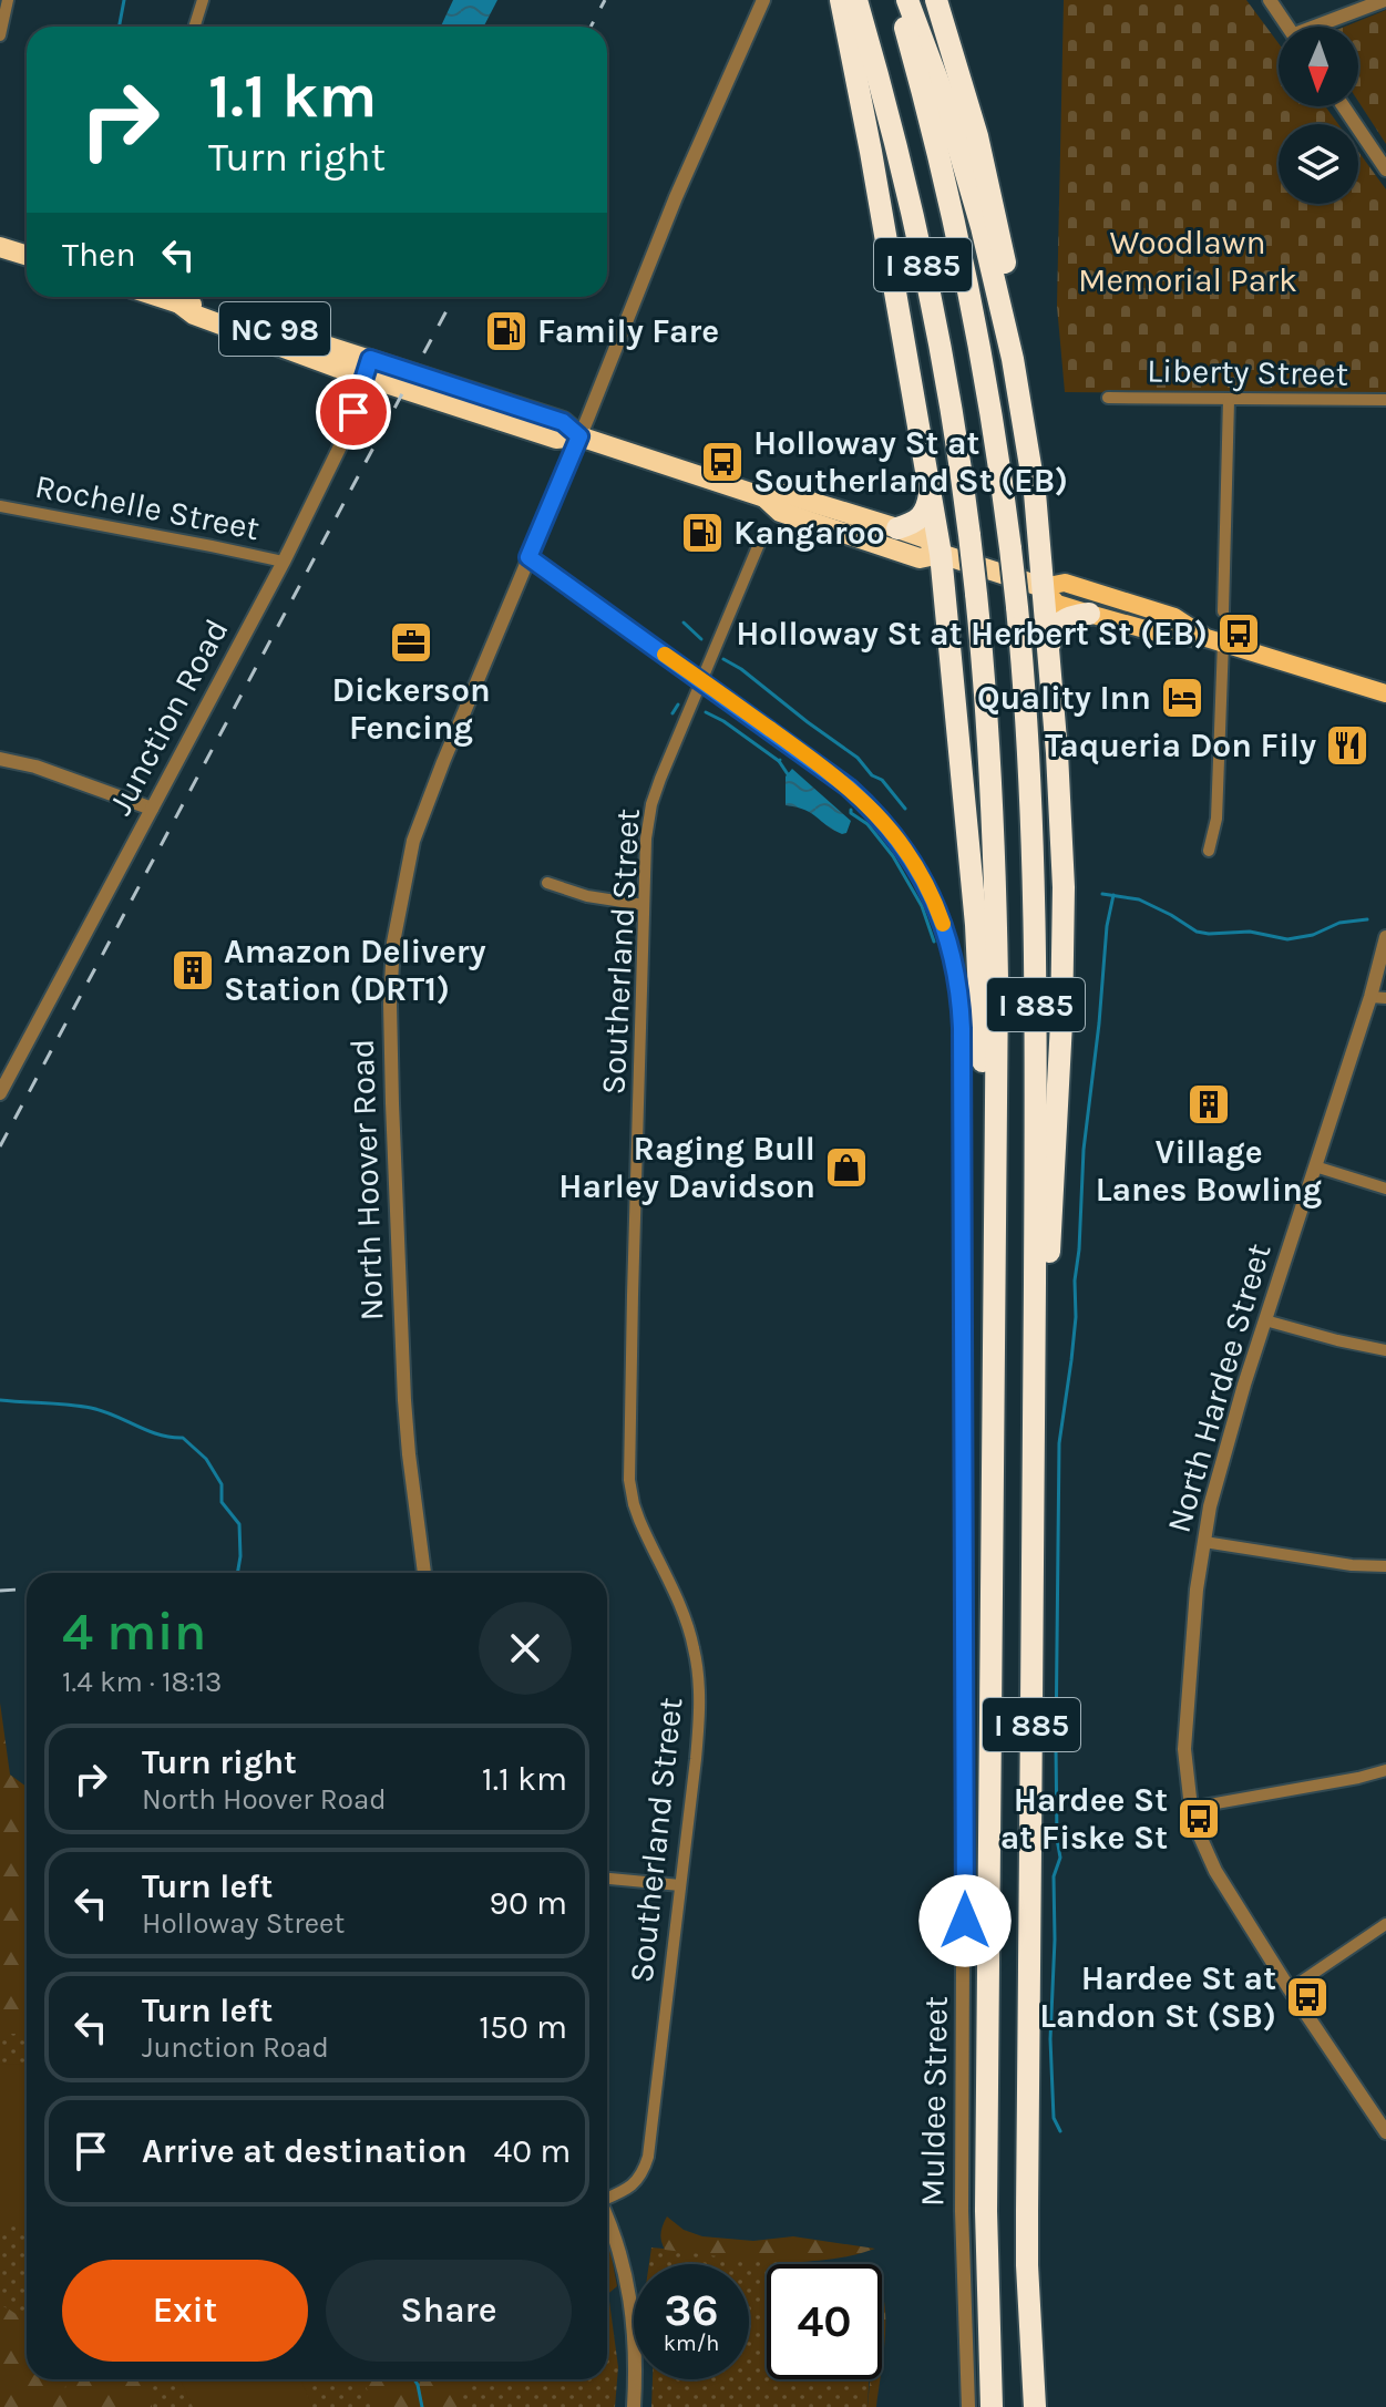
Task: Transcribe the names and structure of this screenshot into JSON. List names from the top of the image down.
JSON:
{
  "streets": {
    "highway": ["I 885", "NC 98"],
    "street": [
      "Liberty Street",
      "Rochelle Street",
      "Junction Road",
      "Southerland Street",
      "North Hoover Road",
      "North Hardee Street",
      "Muldee Street"
    ]
  },
  "crossings": [
    ["NC 98", "Junction Road"],
    ["NC 98", "North Hoover Road"],
    ["Rochelle Street", "Junction Road"],
    ["Southerland Street", "Muldee Street"],
    ["North Hoover Road", "Muldee Street"]
  ],
  "parks": ["Woodlawn Memorial Park"],
  "places": {
    "fuel station": ["Family Fare", "Kangaroo"],
    "bus stop": [
      "Holloway St at Southerland St (EB)",
      "Holloway St at Herbert St (EB)",
      "Hardee St at Fiske St",
      "Hardee St at Landon St (SB)"
    ],
    "office": ["Dickerson Fencing"],
    "hotel": ["Quality Inn"],
    "restaurant": ["Taqueria Don Fily"],
    "building": ["Amazon Delivery Station (DRT1)", "Village Lanes Bowling"],
    "shop": ["Raging Bull Harley Davidson"]
  },
  "north": "bottom",
  "page": {
    "turn": ["1.1 km", "Turn right"],
    "then": "Then",
    "heading": ["4 min", "1.4 km · 18:13"],
    "list": [
      {
        "name": "Turn right",
        "note": "North Hoover Road",
        "value": "1.1 km"
      },
      {
        "name": "Turn left",
        "note": "Holloway Street",
        "value": "90 m"
      },
      {
        "name": "Turn left",
        "note": "Junction Road",
        "value": "150 m"
      },
      {
        "name": "Arrive at destination",
        "value": "40 m"
      }
    ],
    "buttons": ["Exit", "Share"],
    "speed": "36 km/h",
    "limit": "40"
  }
}
